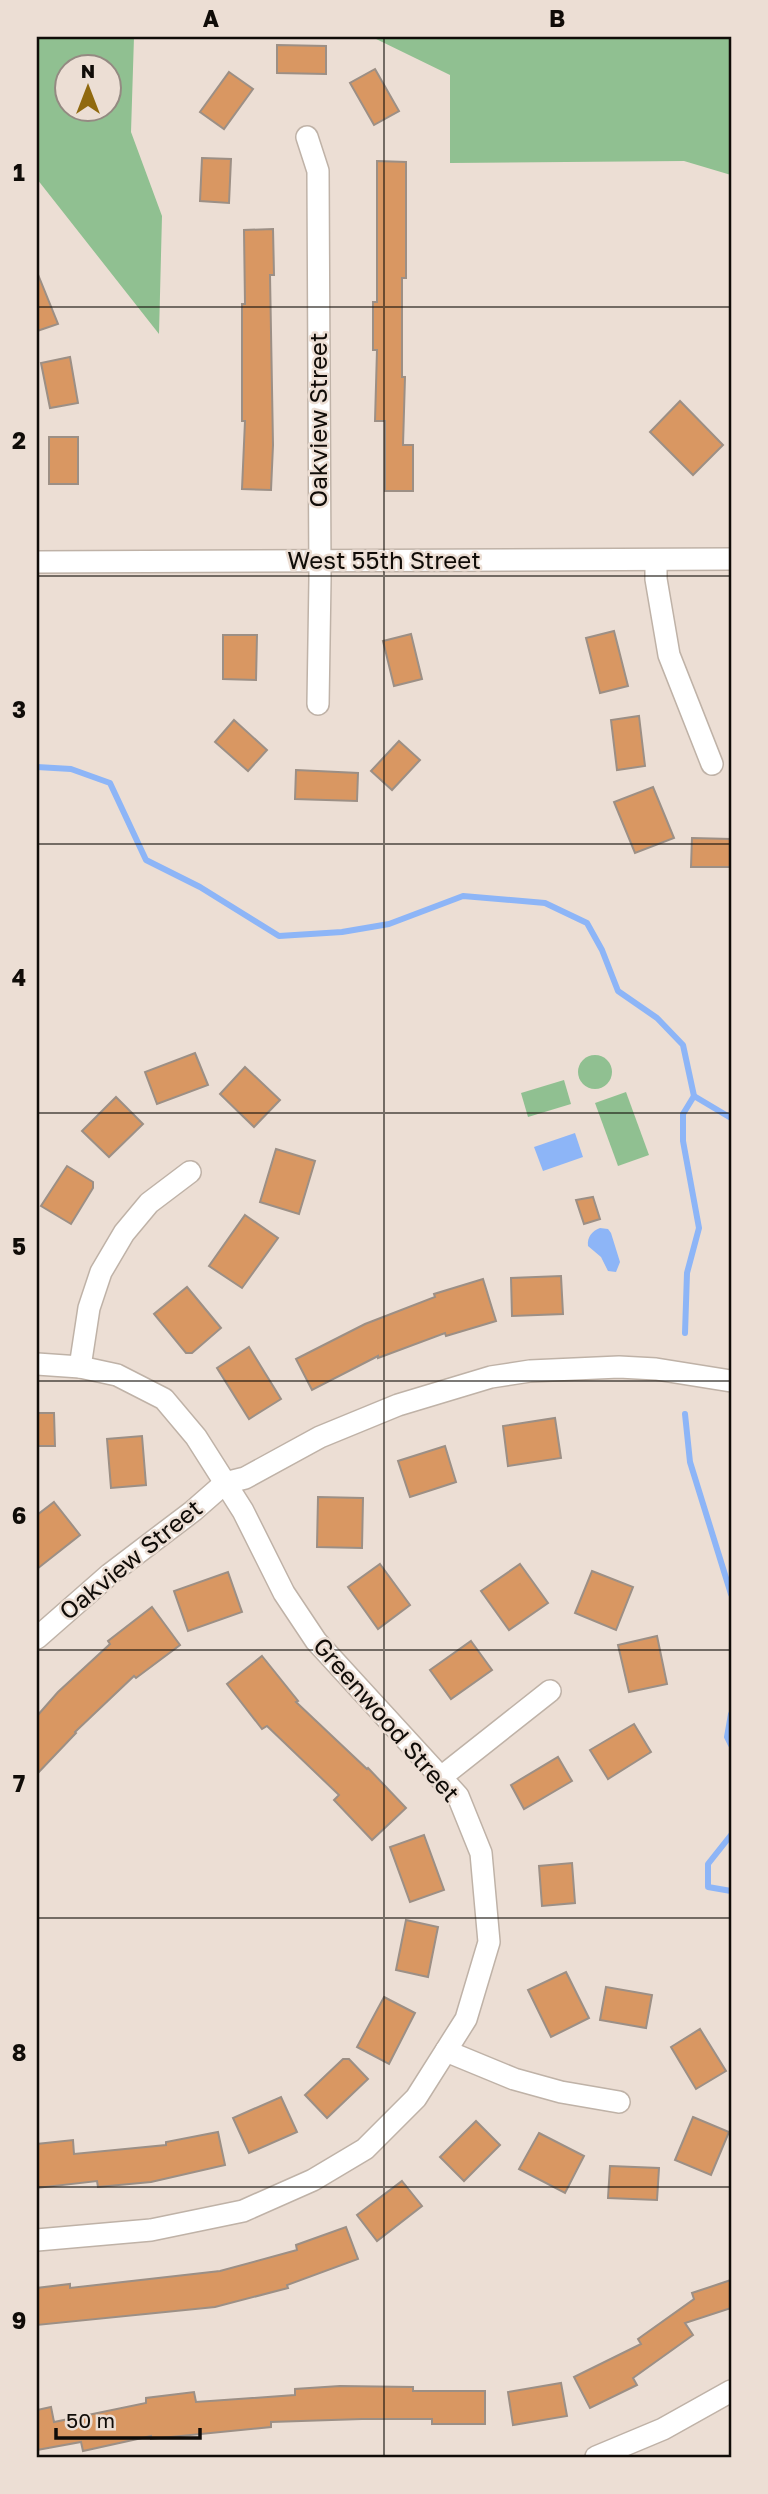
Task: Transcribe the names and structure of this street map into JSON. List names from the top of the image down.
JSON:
{
  "streets": {
    "street": ["Oakview Street", "West 55th Street", "Greenwood Street"]
  },
  "crossings": [
    ["Oakview Street", "West 55th Street"],
    ["Oakview Street", "Greenwood Street"]
  ],
  "scale_bar": "50 m",
  "north": "top",
  "grid": {
    "columns": ["A", "B"],
    "rows": [
      "1",
      "2",
      "3",
      "4",
      "5",
      "6",
      "7",
      "8",
      "9"
    ]
  }
}
